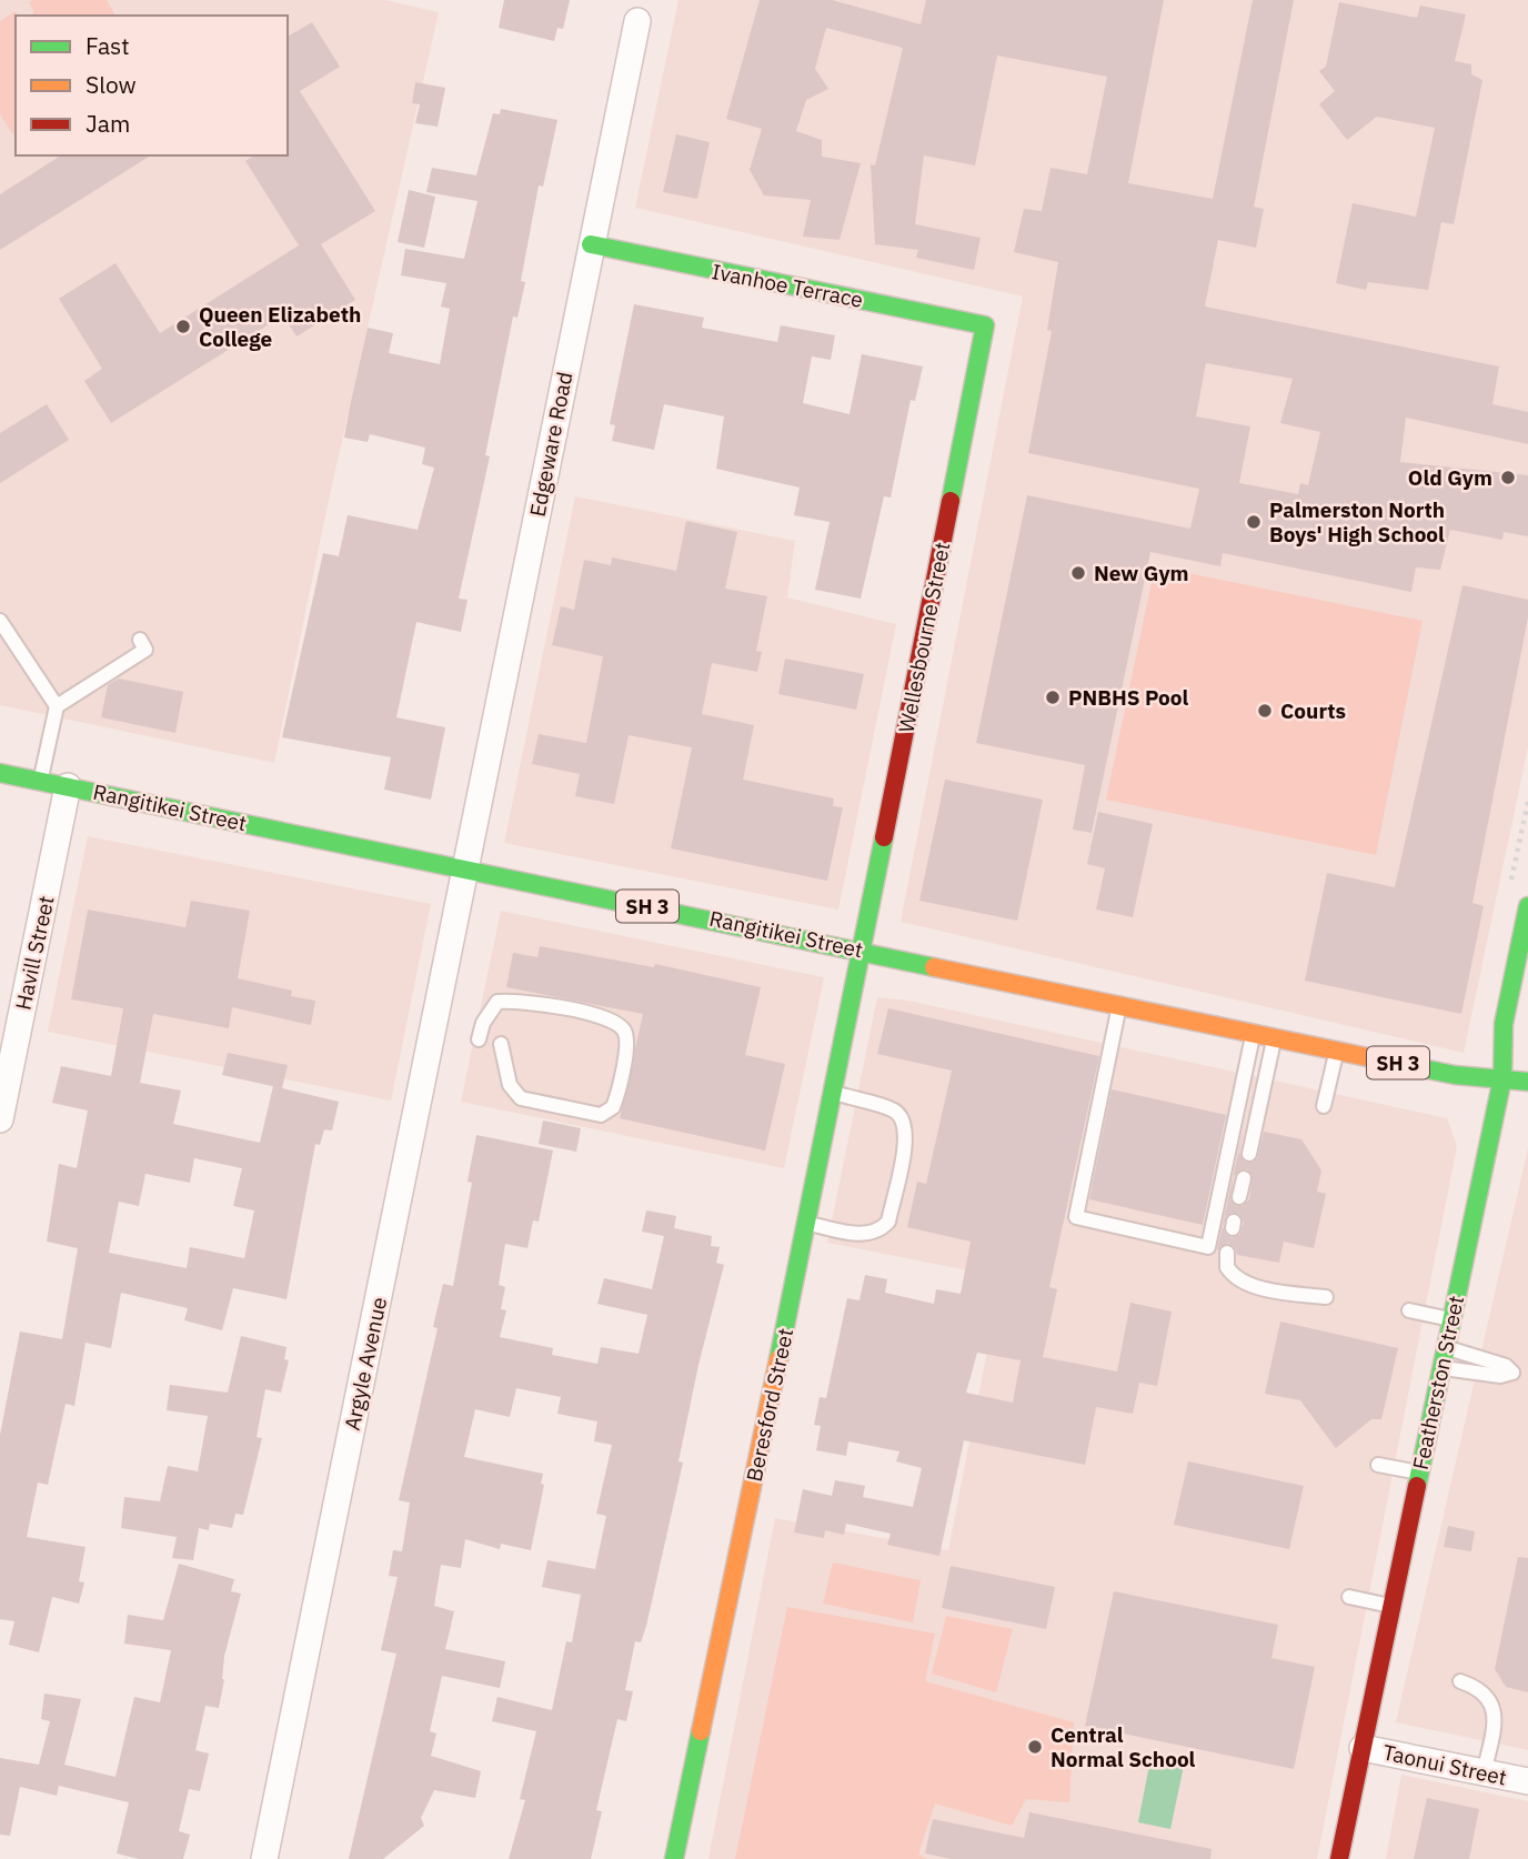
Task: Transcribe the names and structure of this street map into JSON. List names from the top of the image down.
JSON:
{
  "streets": {
    "main road": [
      "Ivanhoe Terrace",
      "Wellesbourne Street",
      "Rangitikei Street",
      "SH 3",
      "Featherston Street",
      "Beresford Street"
    ],
    "street": [
      "Edgeware Road",
      "Havill Street",
      "Argyle Avenue",
      "Taonui Street"
    ]
  },
  "crossings": [
    ["Ivanhoe Terrace", "Edgeware Road"],
    ["Ivanhoe Terrace", "Wellesbourne Street"],
    ["Edgeware Road", "Rangitikei Street"],
    ["Edgeware Road", "Argyle Avenue"],
    ["Wellesbourne Street", "Rangitikei Street"],
    ["Wellesbourne Street", "Beresford Street"],
    ["Rangitikei Street", "Havill Street"],
    ["Rangitikei Street", "Argyle Avenue"],
    ["Rangitikei Street", "Featherston Street"],
    ["Rangitikei Street", "Beresford Street"],
    ["Featherston Street", "Taonui Street"]
  ],
  "places": [
    "Queen Elizabeth College",
    "Old Gym",
    "Palmerston North Boys' High School",
    "New Gym",
    "PNBHS Pool",
    "Courts",
    "Central Normal School"
  ],
  "legend": ["Fast", "Slow", "Jam"]
}
